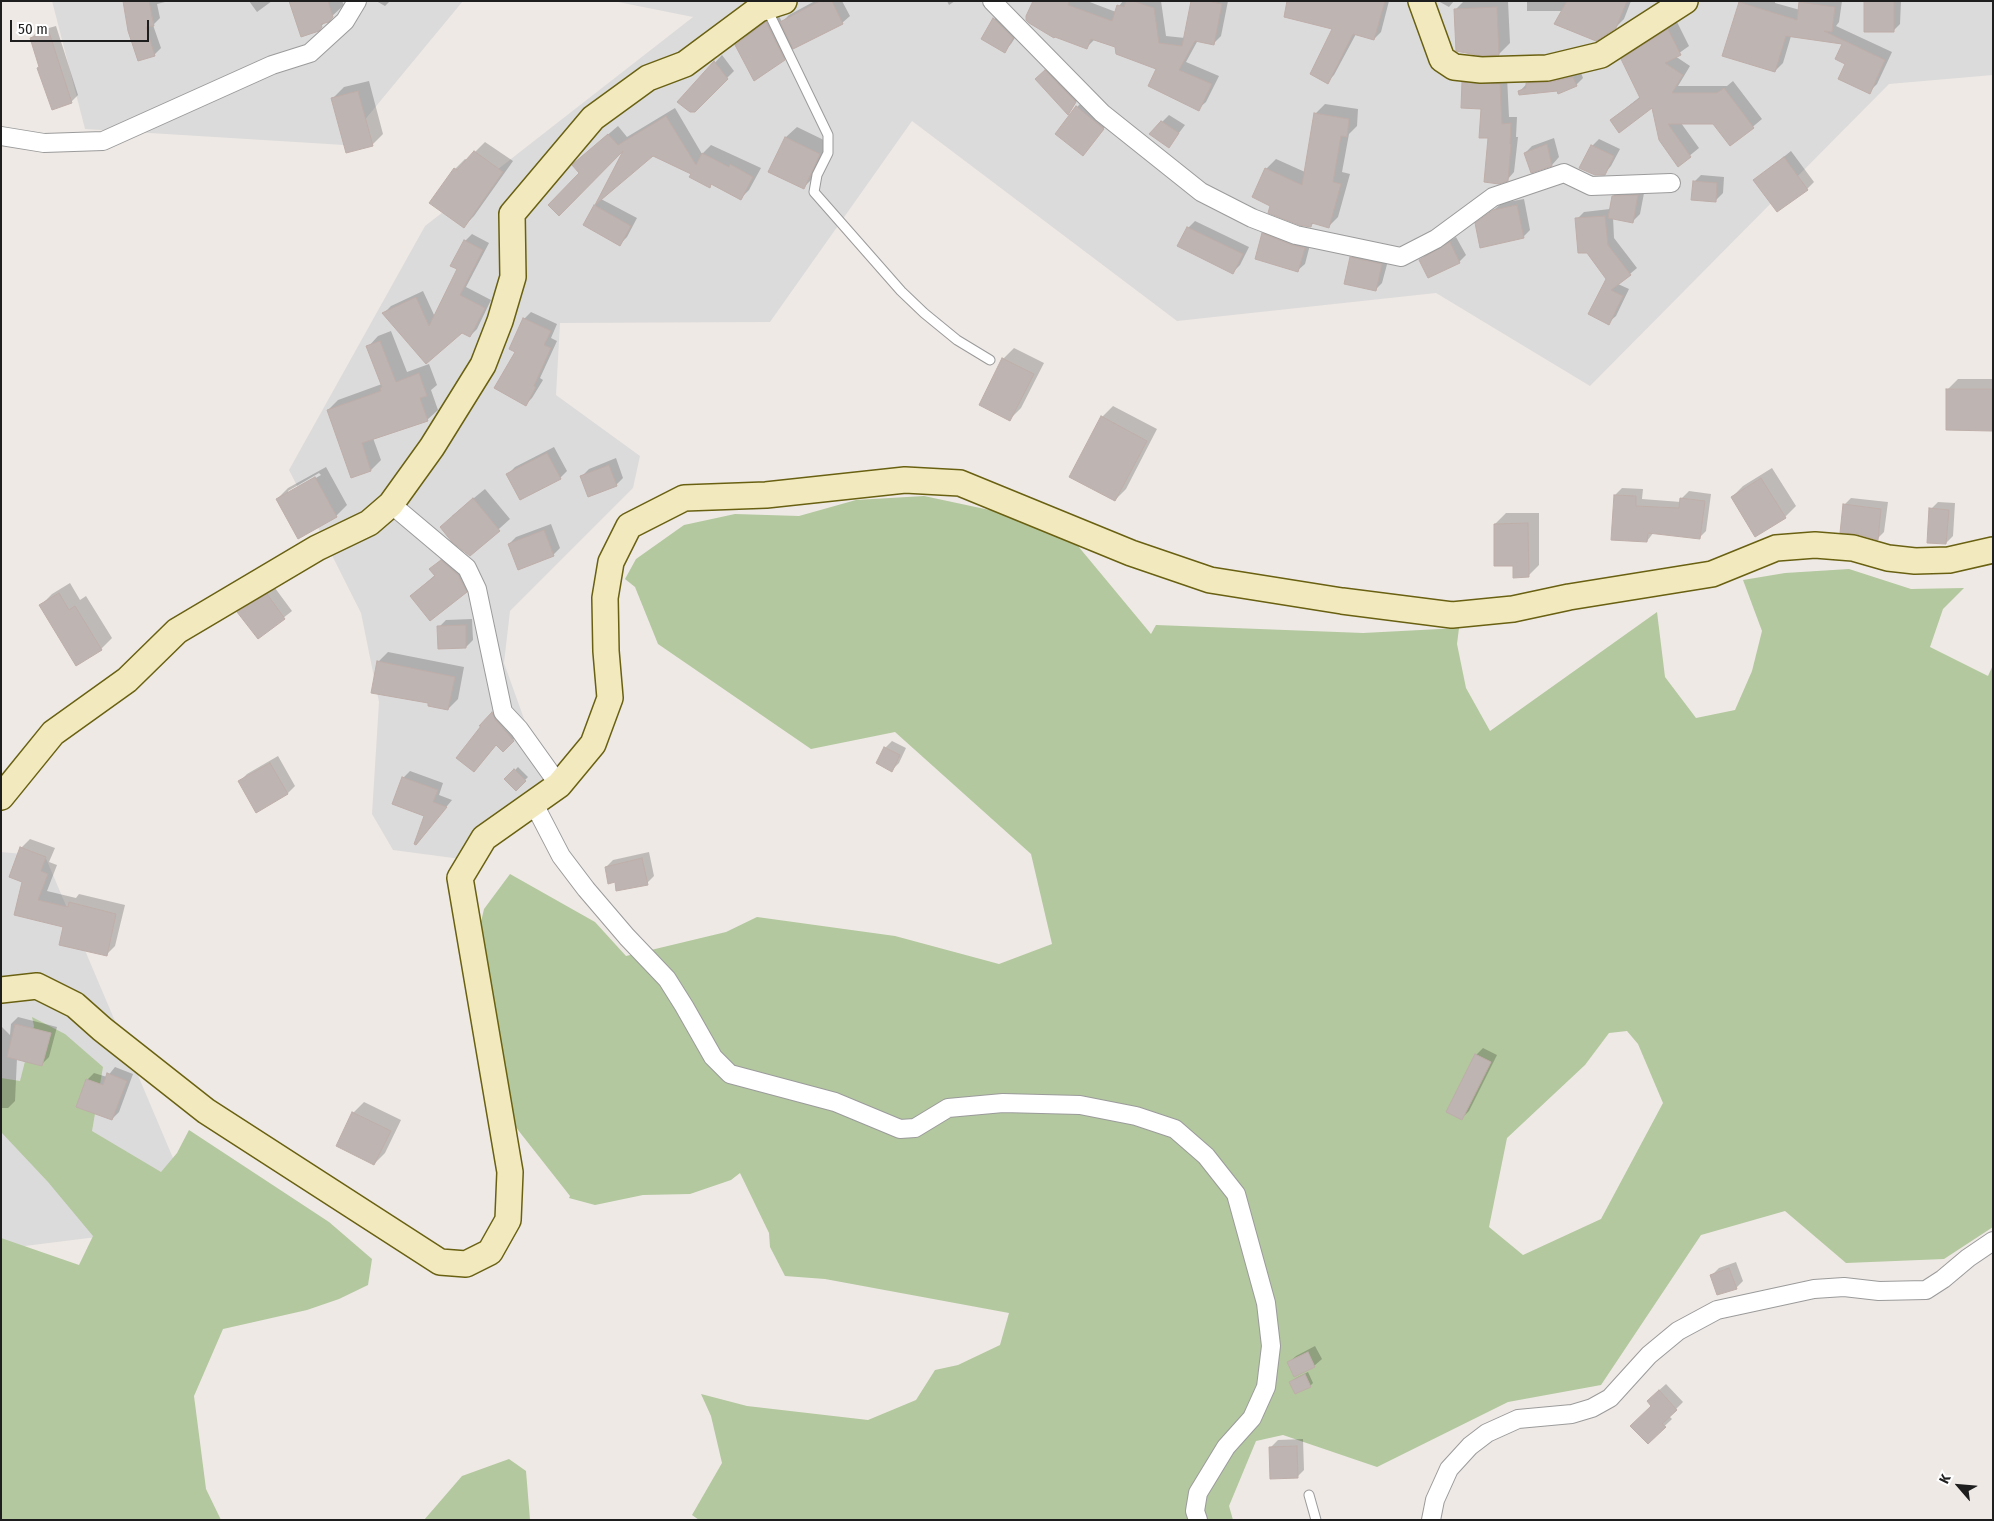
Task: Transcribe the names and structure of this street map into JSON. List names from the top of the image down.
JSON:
{
  "scale_bar": "50 m",
  "north": "top left"
}
